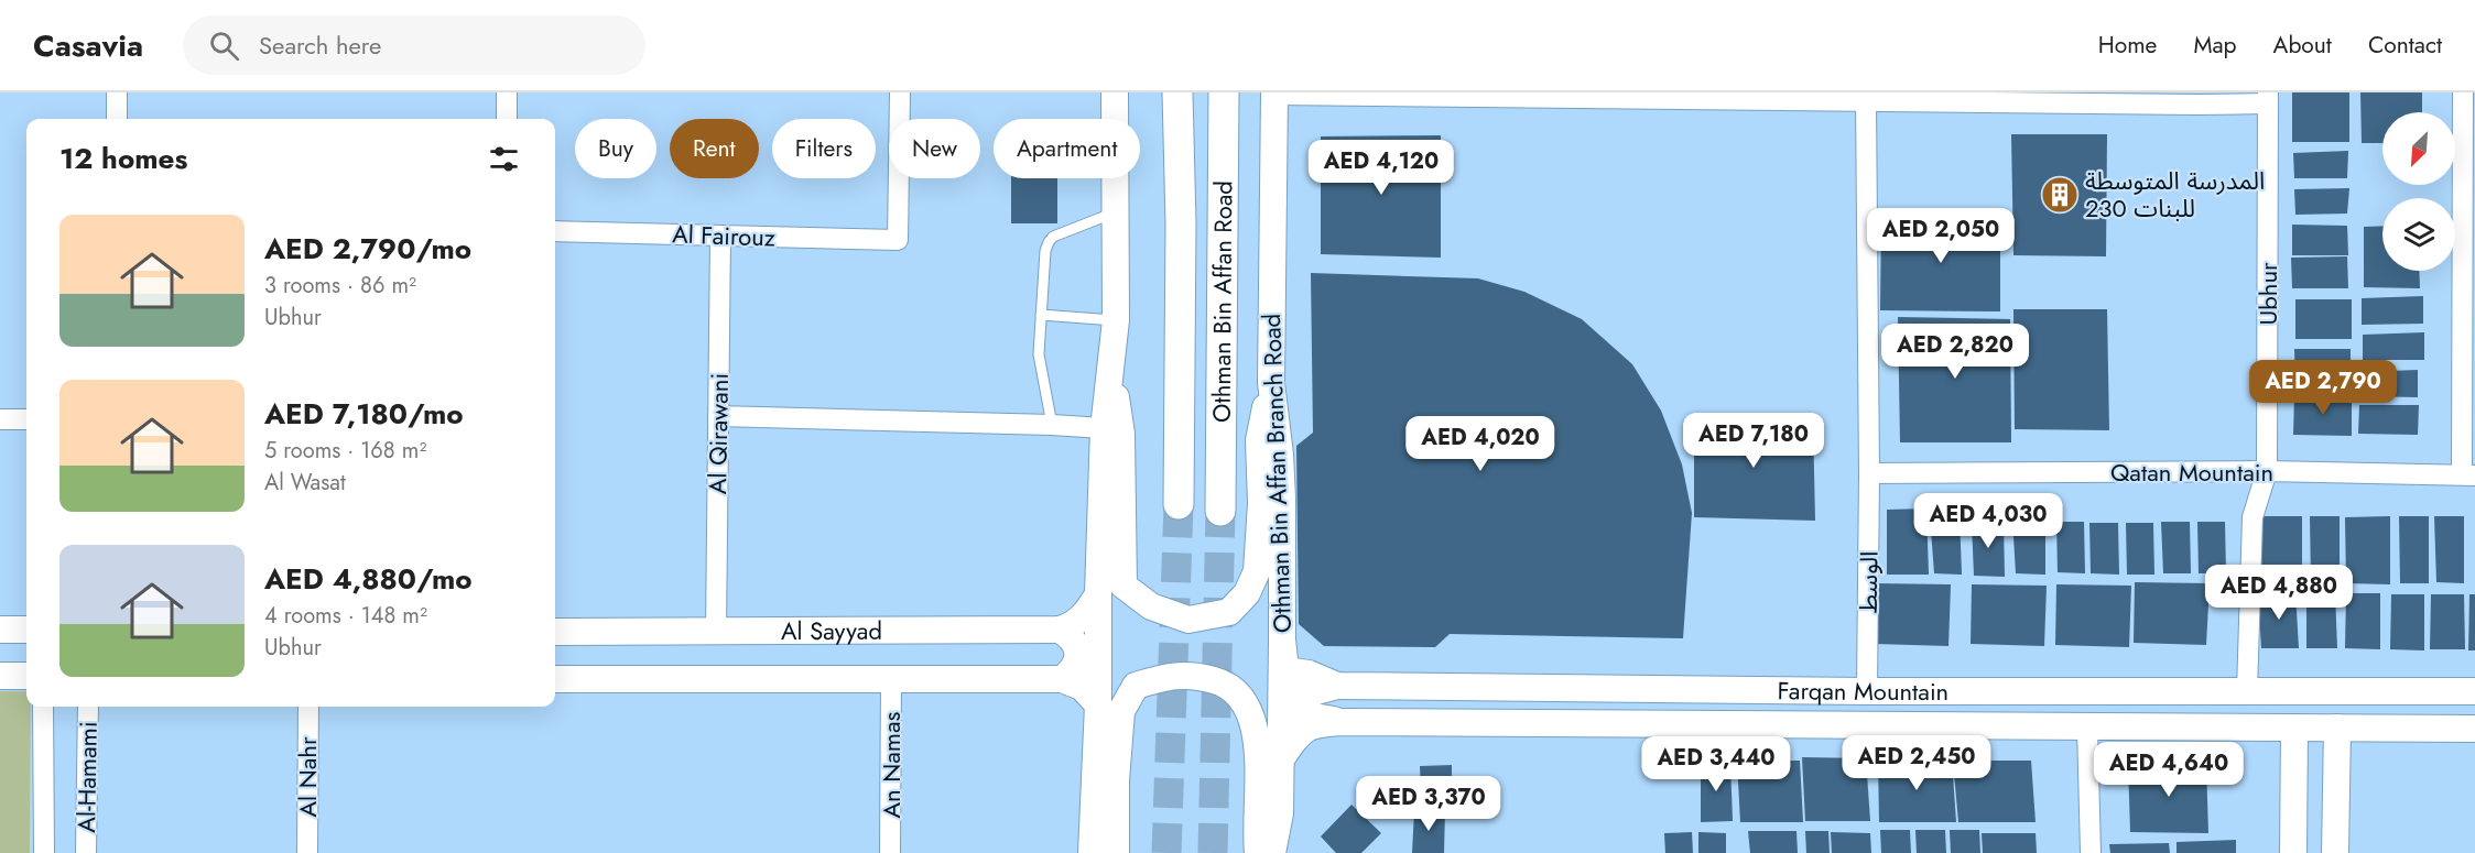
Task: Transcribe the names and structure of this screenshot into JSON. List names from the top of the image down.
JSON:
{
  "streets": {
    "main road": ["Othman Bin Affan Road"],
    "street": [
      "Al Fairouz",
      "Ubhur",
      "Al Qirawani",
      "Qatan Mountain",
      "Othman Bin Affan Branch Road",
      "الوسط",
      "Al Sayyad",
      "Farqan Mountain",
      "An Namas",
      "Al-Hamami",
      "Al Nahr"
    ]
  },
  "crossings": [
    ["Al Fairouz", "Al Qirawani"],
    ["Ubhur", "Qatan Mountain"],
    ["Ubhur", "Farqan Mountain"],
    ["Al Qirawani", "Al Sayyad"],
    ["Qatan Mountain", "الوسط"],
    ["Othman Bin Affan Branch Road", "Farqan Mountain"],
    ["الوسط", "Farqan Mountain"],
    ["Al Sayyad", "An Namas"]
  ],
  "places": {
    "building": ["المدرسة المتوسطة 230 للبنات"]
  },
  "north": "bottom left",
  "page": {
    "header": "Casavia",
    "search": "Search here",
    "nav": [
      "Home",
      "Map",
      "About",
      "Contact"
    ],
    "chip": [
      "Buy",
      "Rent",
      "Filters",
      "New",
      "Apartment"
    ],
    "heading": "12 homes",
    "price": [
      "AED 4,120",
      "AED 2,050",
      "AED 2,820",
      "AED 2,790",
      "AED 7,180",
      "AED 4,020",
      "AED 4,030",
      "AED 4,880",
      "AED 2,450",
      "AED 3,440",
      "AED 4,640",
      "AED 3,370"
    ],
    "list": [
      {
        "name": "AED 2,790/mo",
        "note": "3 rooms · 86 m² · Ubhur"
      },
      {
        "name": "AED 7,180/mo",
        "note": "5 rooms · 168 m² · Al Wasat"
      },
      {
        "name": "AED 4,880/mo",
        "note": "4 rooms · 148 m² · Ubhur"
      }
    ]
  }
}
